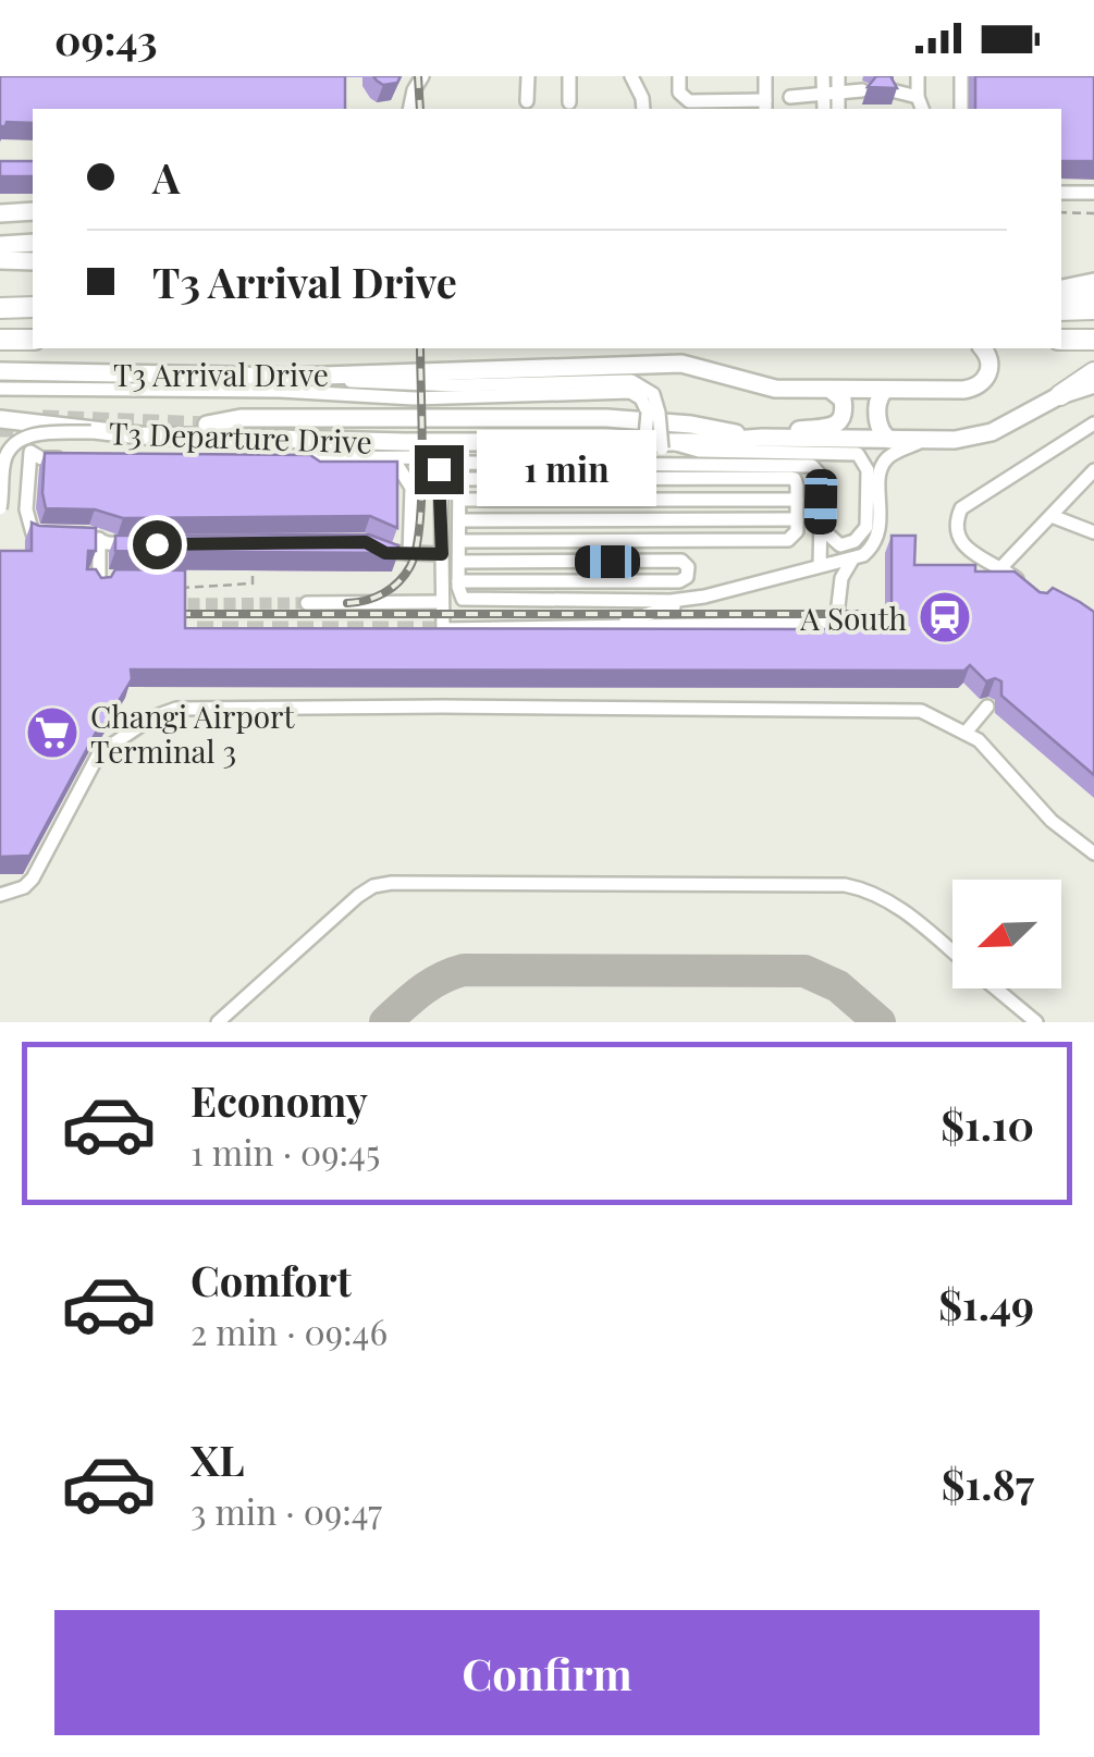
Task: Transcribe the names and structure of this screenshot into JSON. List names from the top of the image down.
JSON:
{
  "streets": {
    "main road": ["T3 Arrival Drive", "T3 Departure Drive"]
  },
  "places": {
    "station": ["A South"],
    "supermarket": ["Changi Airport Terminal 3"]
  },
  "north": "bottom left",
  "page": {
    "status": "09:43",
    "banner": ["A", "T3 Arrival Drive"],
    "bubble": "1 min",
    "list": [
      {
        "name": "Economy",
        "note": "1 min · 09:45",
        "value": "$1.10"
      },
      {
        "name": "Comfort",
        "note": "2 min · 09:46",
        "value": "$1.49"
      },
      {
        "name": "XL",
        "note": "3 min · 09:47",
        "value": "$1.87"
      }
    ],
    "buttons": "Confirm"
  }
}
